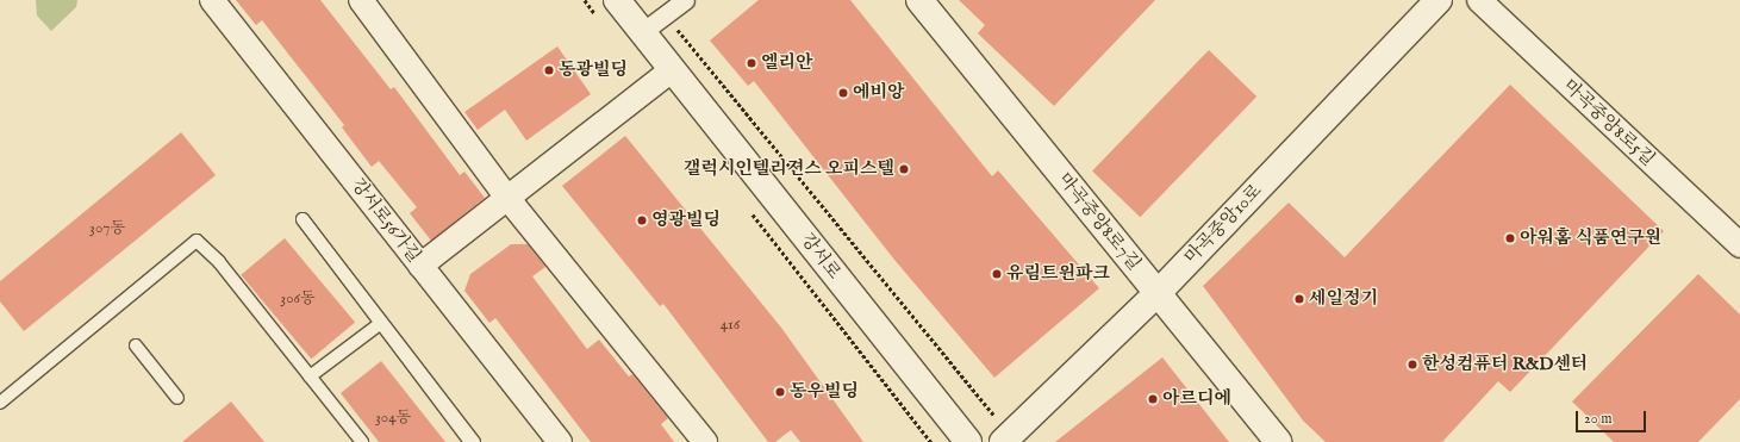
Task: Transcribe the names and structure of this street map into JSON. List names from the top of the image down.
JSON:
{
  "streets": {
    "street": [
      "마곡중앙8로5길",
      "강서로56가길",
      "마곡중앙8로7길",
      "마곡중앙10로",
      "강서로"
    ]
  },
  "crossings": [
    ["마곡중앙8로7길", "마곡중앙10로"]
  ],
  "places": [
    "엘리안",
    "동광빌딩",
    "에비앙",
    "갤럭시인텔리젼스 오피스텔",
    "영광빌딩",
    "아워홈 식품연구원",
    "유림트윈파크",
    "세일정기",
    "한성컴퓨터 R&D센터",
    "동우빌딩",
    "아르디에"
  ],
  "house_numbers": [
    "307동",
    "306동",
    "416",
    "304동"
  ],
  "scale_bar": "20 m"
}
